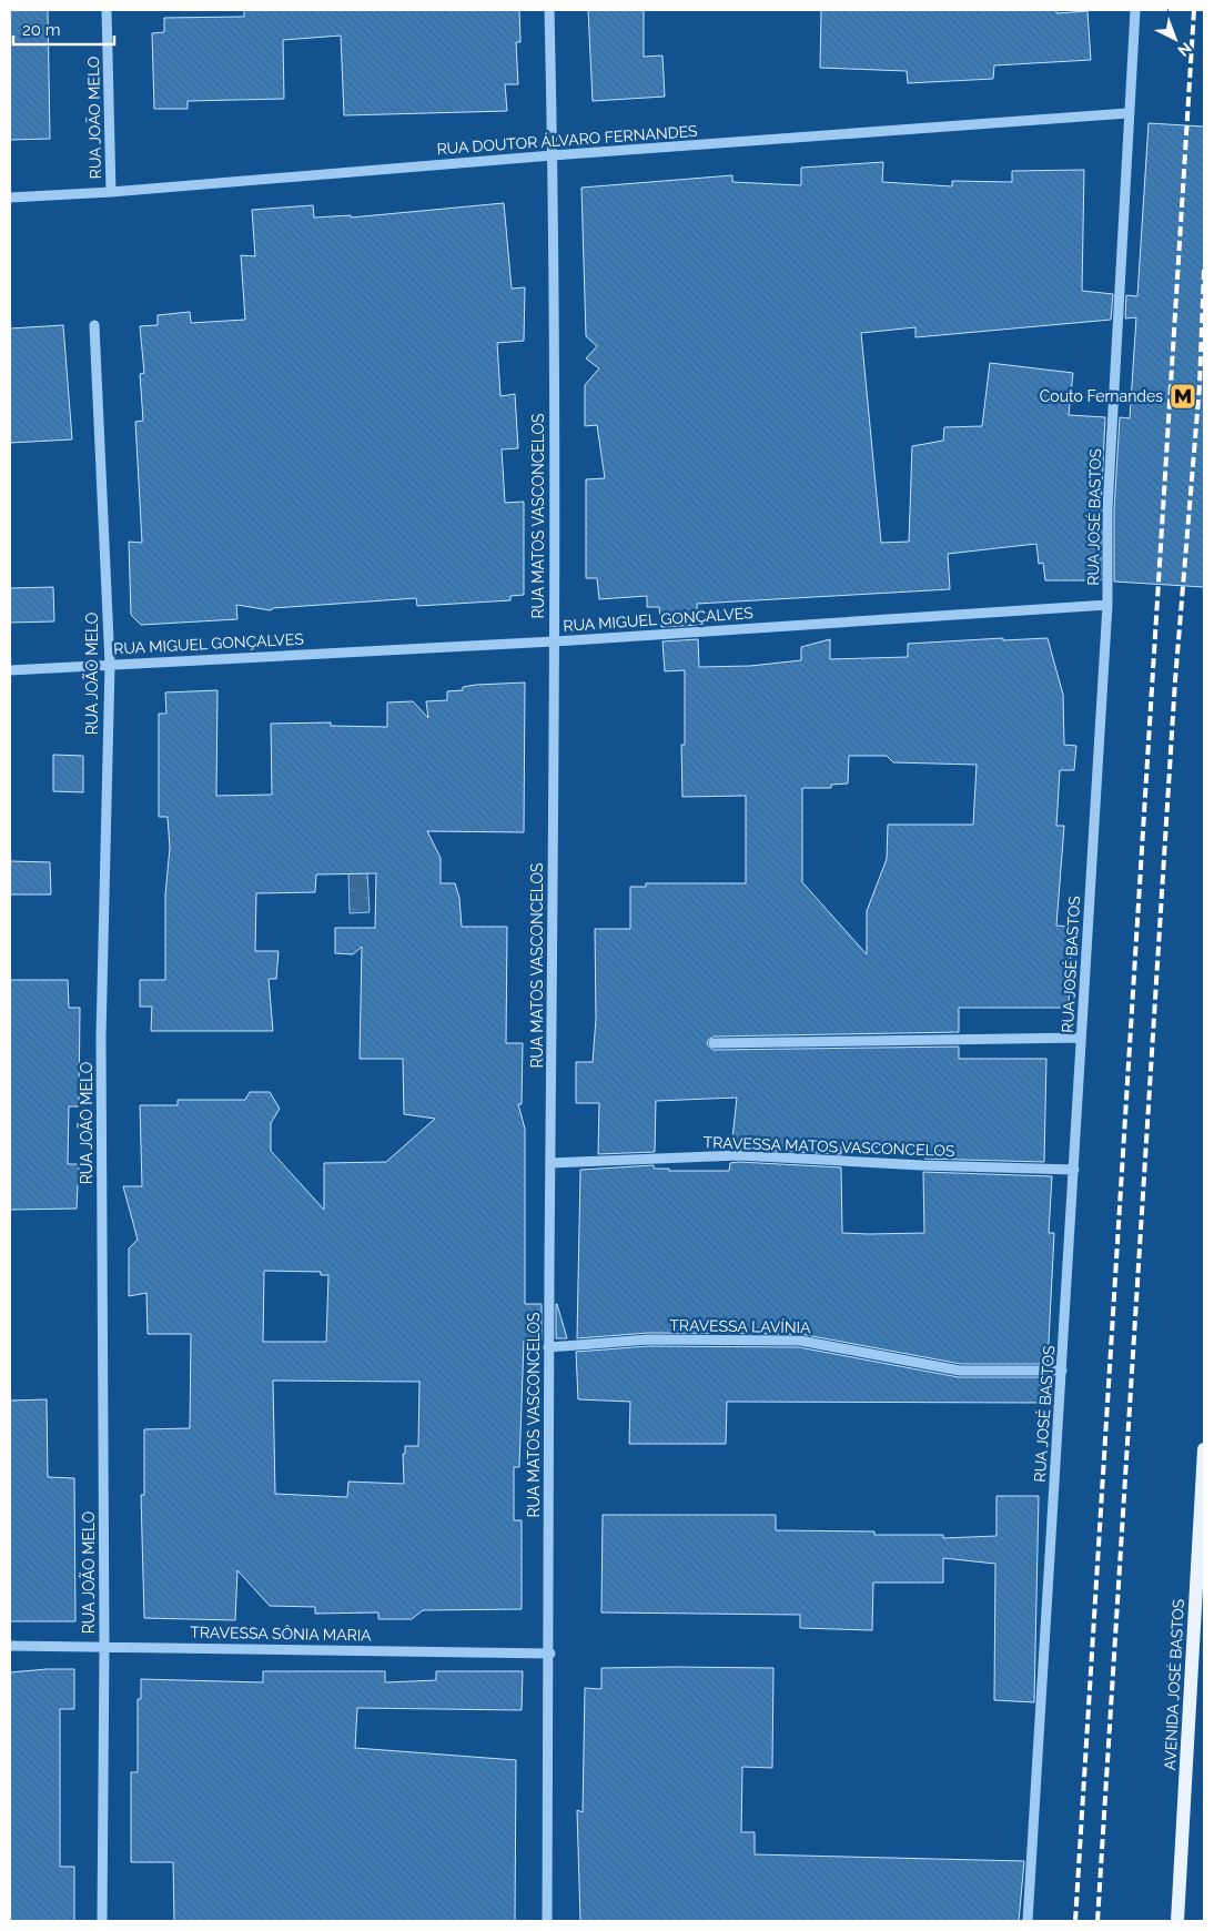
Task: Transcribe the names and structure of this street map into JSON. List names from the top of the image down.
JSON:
{
  "streets": {
    "main road": ["AVENIDA JOSÉ BASTOS"],
    "street": [
      "RUA JOÃO MELO",
      "RUA DOUTOR ÁLVARO FERNANDES",
      "RUA MATOS VASCONCELOS",
      "RUA JOSÉ BASTOS",
      "RUA MIGUEL GONÇALVES",
      "TRAVESSA MATOS VASCONCELOS",
      "TRAVESSA LAVÍNIA",
      "TRAVESSA SÔNIA MARIA"
    ]
  },
  "crossings": [
    ["RUA JOÃO MELO", "RUA DOUTOR ÁLVARO FERNANDES"],
    ["RUA JOÃO MELO", "RUA MIGUEL GONÇALVES"],
    ["RUA JOÃO MELO", "TRAVESSA SÔNIA MARIA"],
    ["RUA DOUTOR ÁLVARO FERNANDES", "RUA MATOS VASCONCELOS"],
    ["RUA DOUTOR ÁLVARO FERNANDES", "RUA JOSÉ BASTOS"],
    ["RUA MATOS VASCONCELOS", "RUA MIGUEL GONÇALVES"],
    ["RUA MATOS VASCONCELOS", "TRAVESSA MATOS VASCONCELOS"],
    ["RUA MATOS VASCONCELOS", "TRAVESSA LAVÍNIA"],
    ["RUA MATOS VASCONCELOS", "TRAVESSA SÔNIA MARIA"],
    ["RUA JOSÉ BASTOS", "RUA MIGUEL GONÇALVES"],
    ["RUA JOSÉ BASTOS", "TRAVESSA MATOS VASCONCELOS"],
    ["RUA JOSÉ BASTOS", "TRAVESSA LAVÍNIA"]
  ],
  "places": {
    "metro station": ["Couto Fernandes"]
  },
  "scale_bar": "20 m",
  "north": "bottom right"
}
